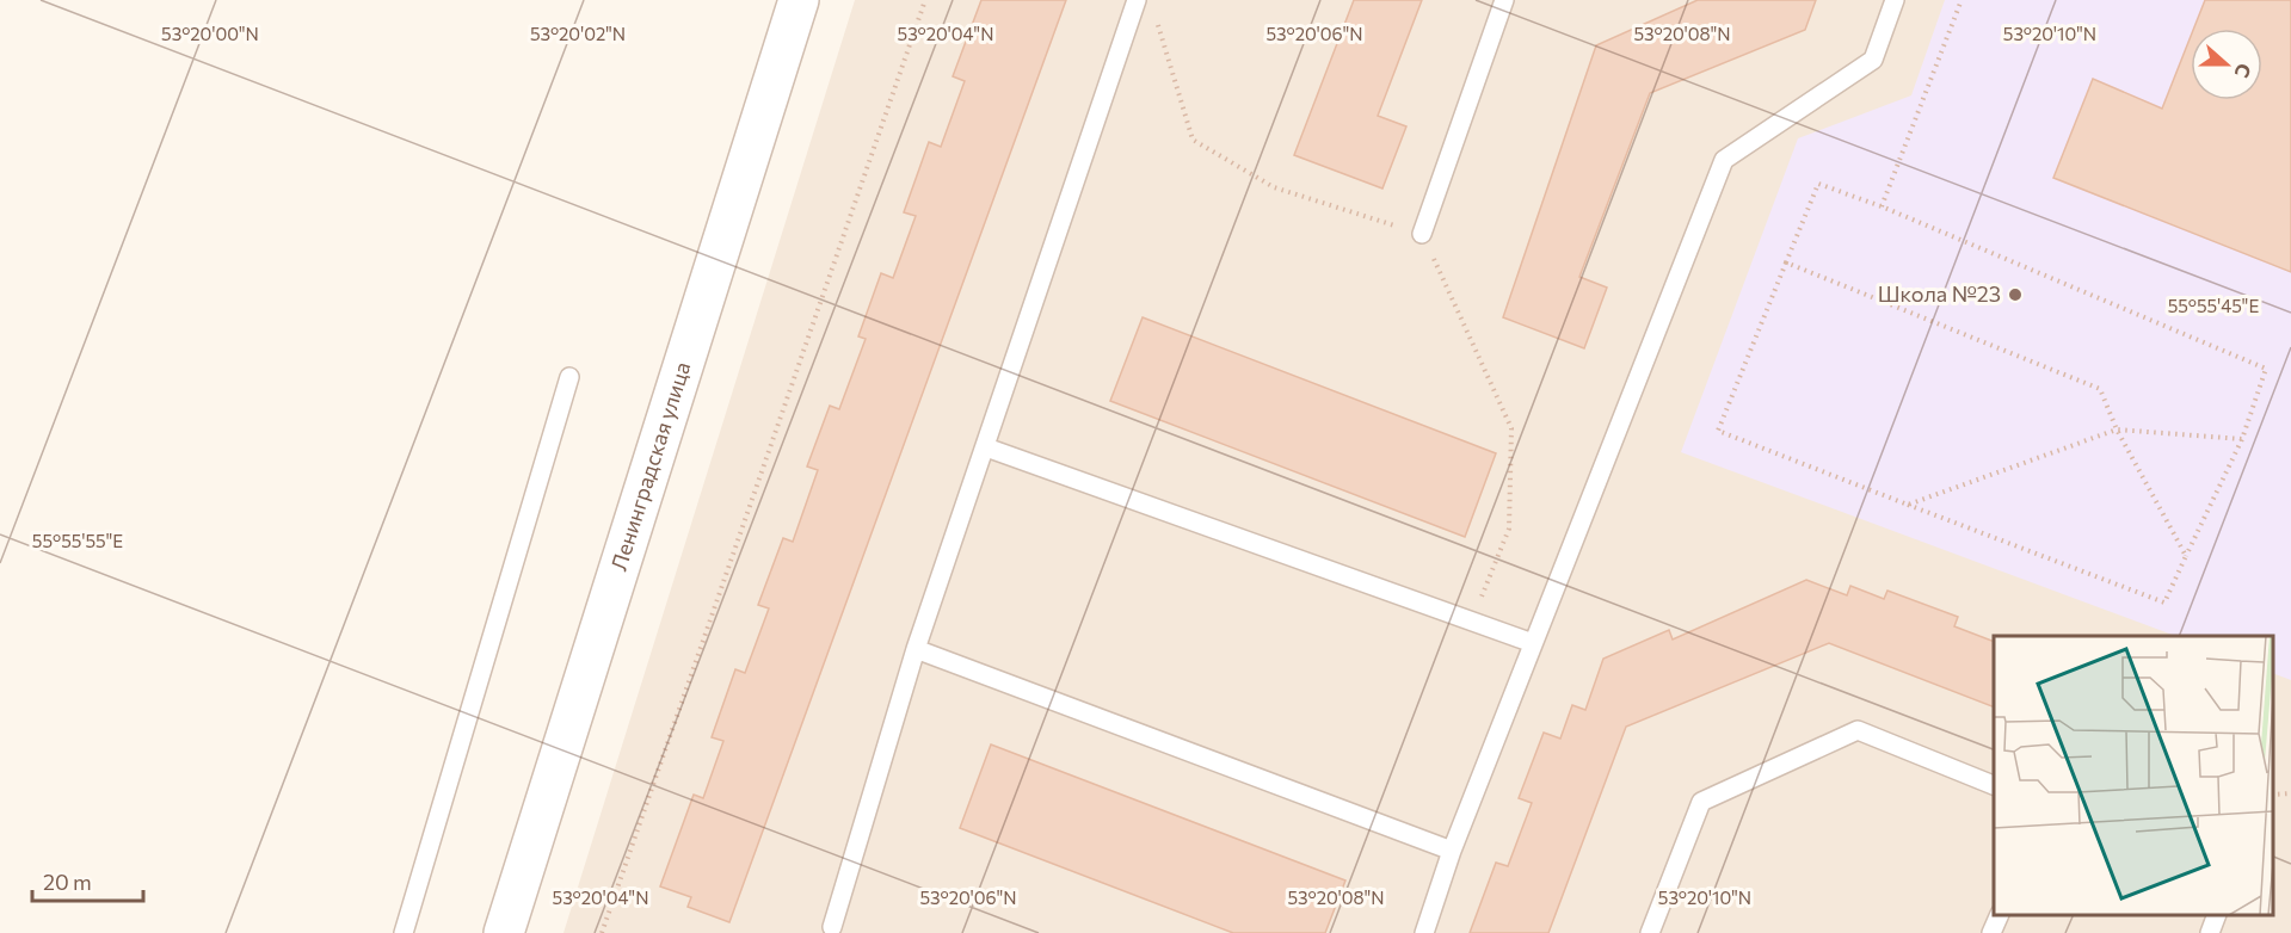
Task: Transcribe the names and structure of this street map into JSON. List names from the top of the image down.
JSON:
{
  "streets": {
    "street": ["Ленинградская улица"]
  },
  "places": ["Школа №23"],
  "scale_bar": "20 m",
  "north": "right",
  "coordinates": [
    "53°20'00\"N",
    "53°20'02\"N",
    "53°20'04\"N",
    "53°20'06\"N",
    "53°20'08\"N",
    "53°20'10\"N",
    "55°55'45\"E",
    "55°55'55\"E"
  ]
}
